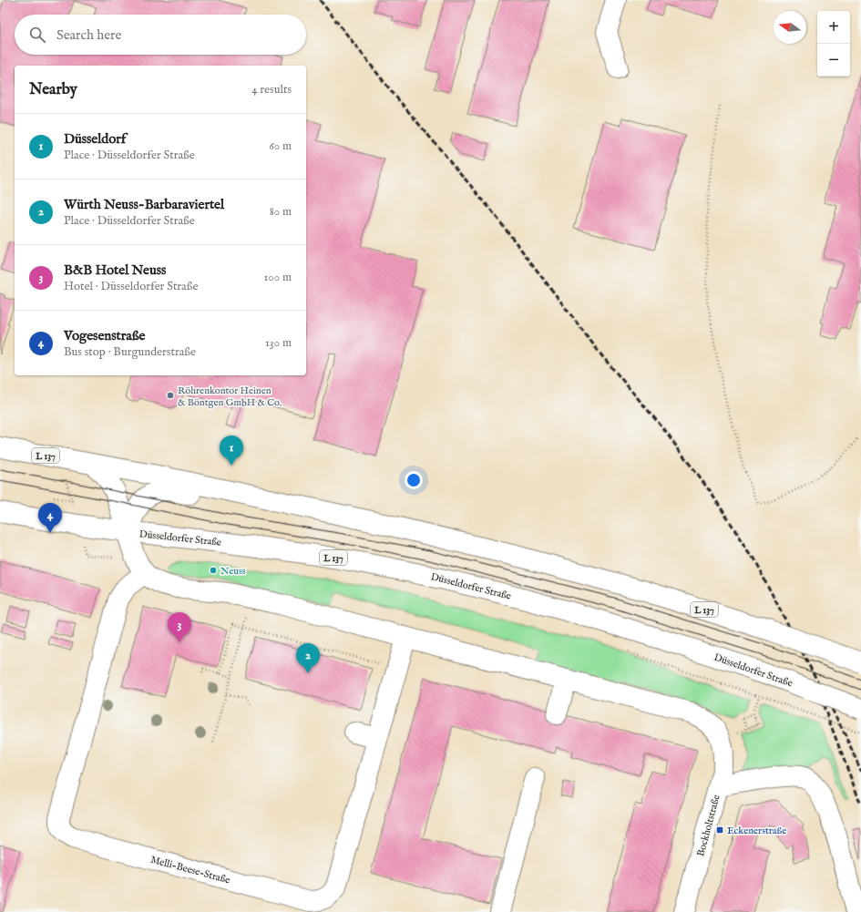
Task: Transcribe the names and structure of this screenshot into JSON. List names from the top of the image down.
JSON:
{
  "streets": {
    "main road": [
      "L 137",
      "Düsseldorfer Straße",
      "Bockholtstraße",
      "Melli-Beese-Straße"
    ]
  },
  "crossings": [
    ["L 137", "Düsseldorfer Straße"],
    ["Düsseldorfer Straße", "Melli-Beese-Straße"]
  ],
  "places": {
    "other": ["Röhrenkontor Heinen & Böntgen GmbH & Co.", "Neuss"],
    "transit": ["Eckenerstraße"]
  },
  "north": "left",
  "page": {
    "map_buttons": ["+", "−"],
    "search": "Search here",
    "heading": ["Nearby", "4 results"],
    "list": [
      {
        "mark": "1",
        "name": "Düsseldorf",
        "note": "Place · Düsseldorfer Straße",
        "value": "60 m"
      },
      {
        "mark": "2",
        "name": "Würth Neuss-Barbaraviertel",
        "note": "Place · Düsseldorfer Straße",
        "value": "80 m"
      },
      {
        "mark": "3",
        "name": "B&B Hotel Neuss",
        "note": "Hotel · Düsseldorfer Straße",
        "value": "100 m"
      },
      {
        "mark": "4",
        "name": "Vogesenstraße",
        "note": "Bus stop · Burgunderstraße",
        "value": "130 m"
      }
    ],
    "pins": [
      "1",
      "4",
      "3",
      "2"
    ]
  }
}
